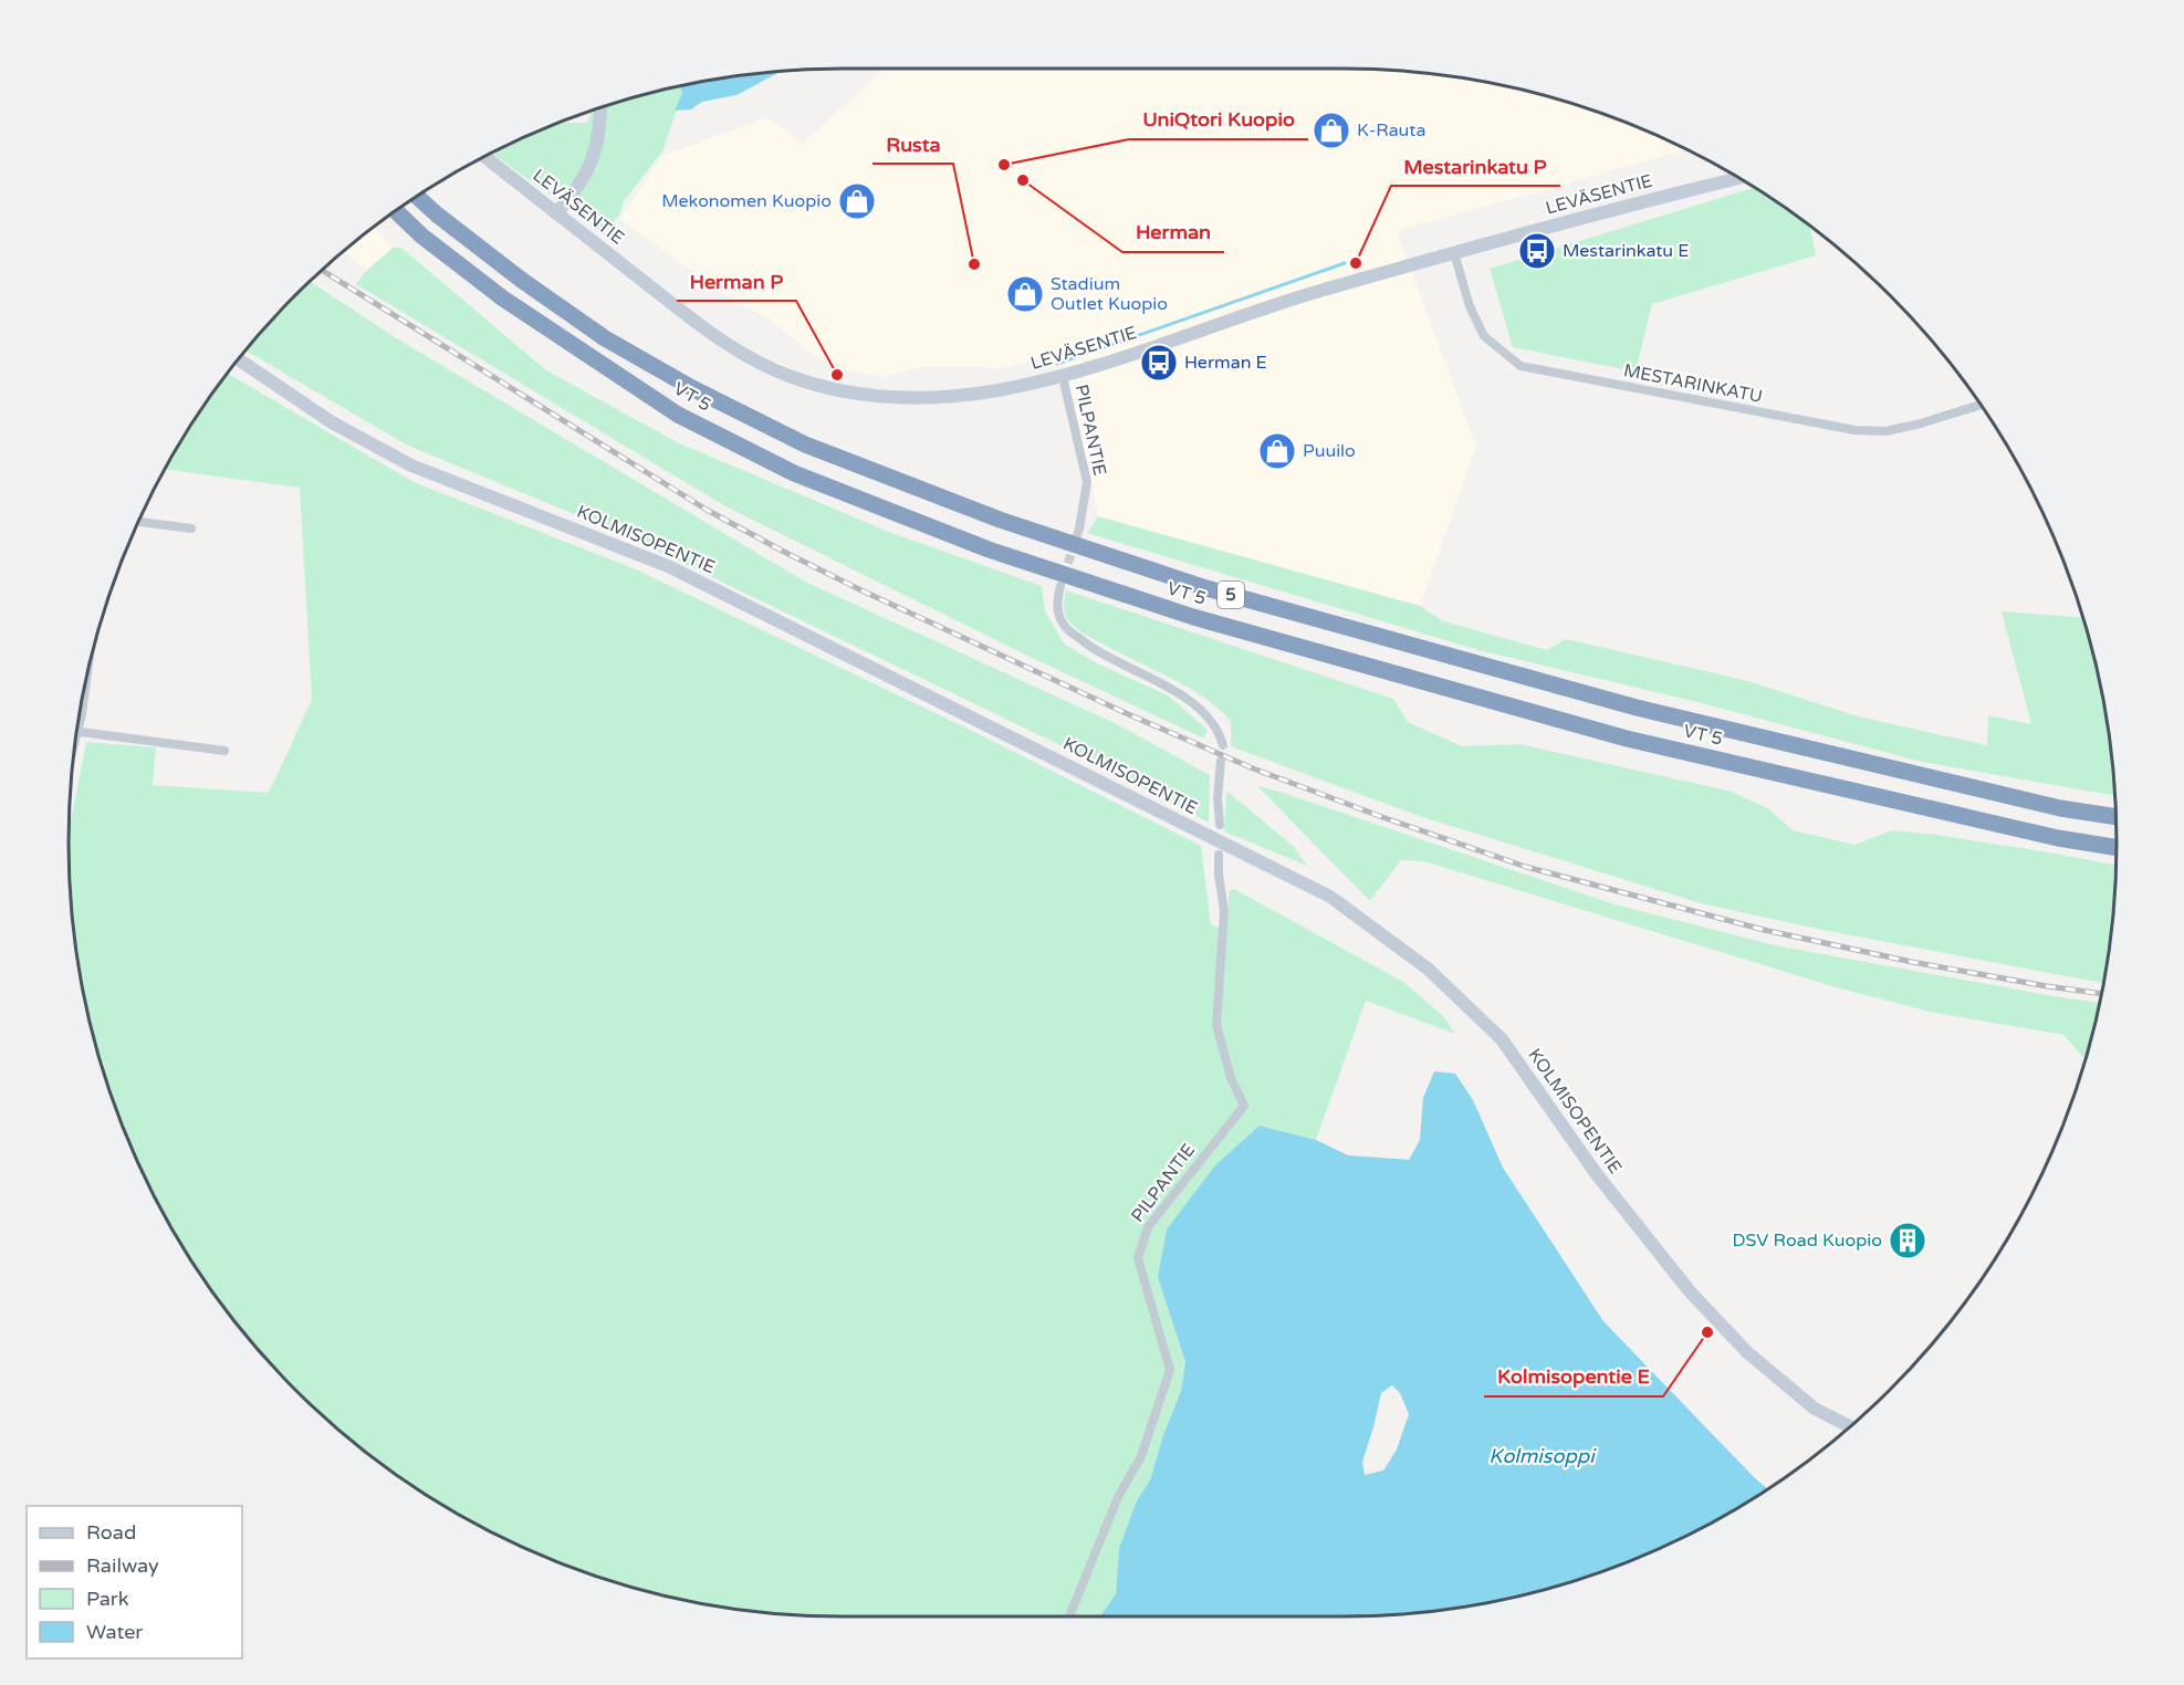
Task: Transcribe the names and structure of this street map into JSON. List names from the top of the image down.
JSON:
{
  "streets": {
    "highway": ["VT 5", "5"],
    "main road": ["LEVÄSENTIE", "KOLMISOPENTIE"],
    "street": ["MESTARINKATU", "PILPANTIE"]
  },
  "crossings": [
    ["LEVÄSENTIE", "MESTARINKATU"],
    ["LEVÄSENTIE", "PILPANTIE"]
  ],
  "water": ["Kolmisoppi"],
  "places": {
    "shop": [
      "K-Rauta",
      "Mekonomen Kuopio",
      "Stadium Outlet Kuopio",
      "Puuilo"
    ],
    "other": [
      "UniQtori Kuopio",
      "Herman",
      "Mestarinkatu P",
      "Rusta",
      "Herman P",
      "Kolmisopentie E"
    ],
    "bus stop": ["Mestarinkatu E", "Herman E"],
    "building": ["DSV Road Kuopio"]
  },
  "legend": [
    "Road",
    "Railway",
    "Park",
    "Water"
  ]
}
